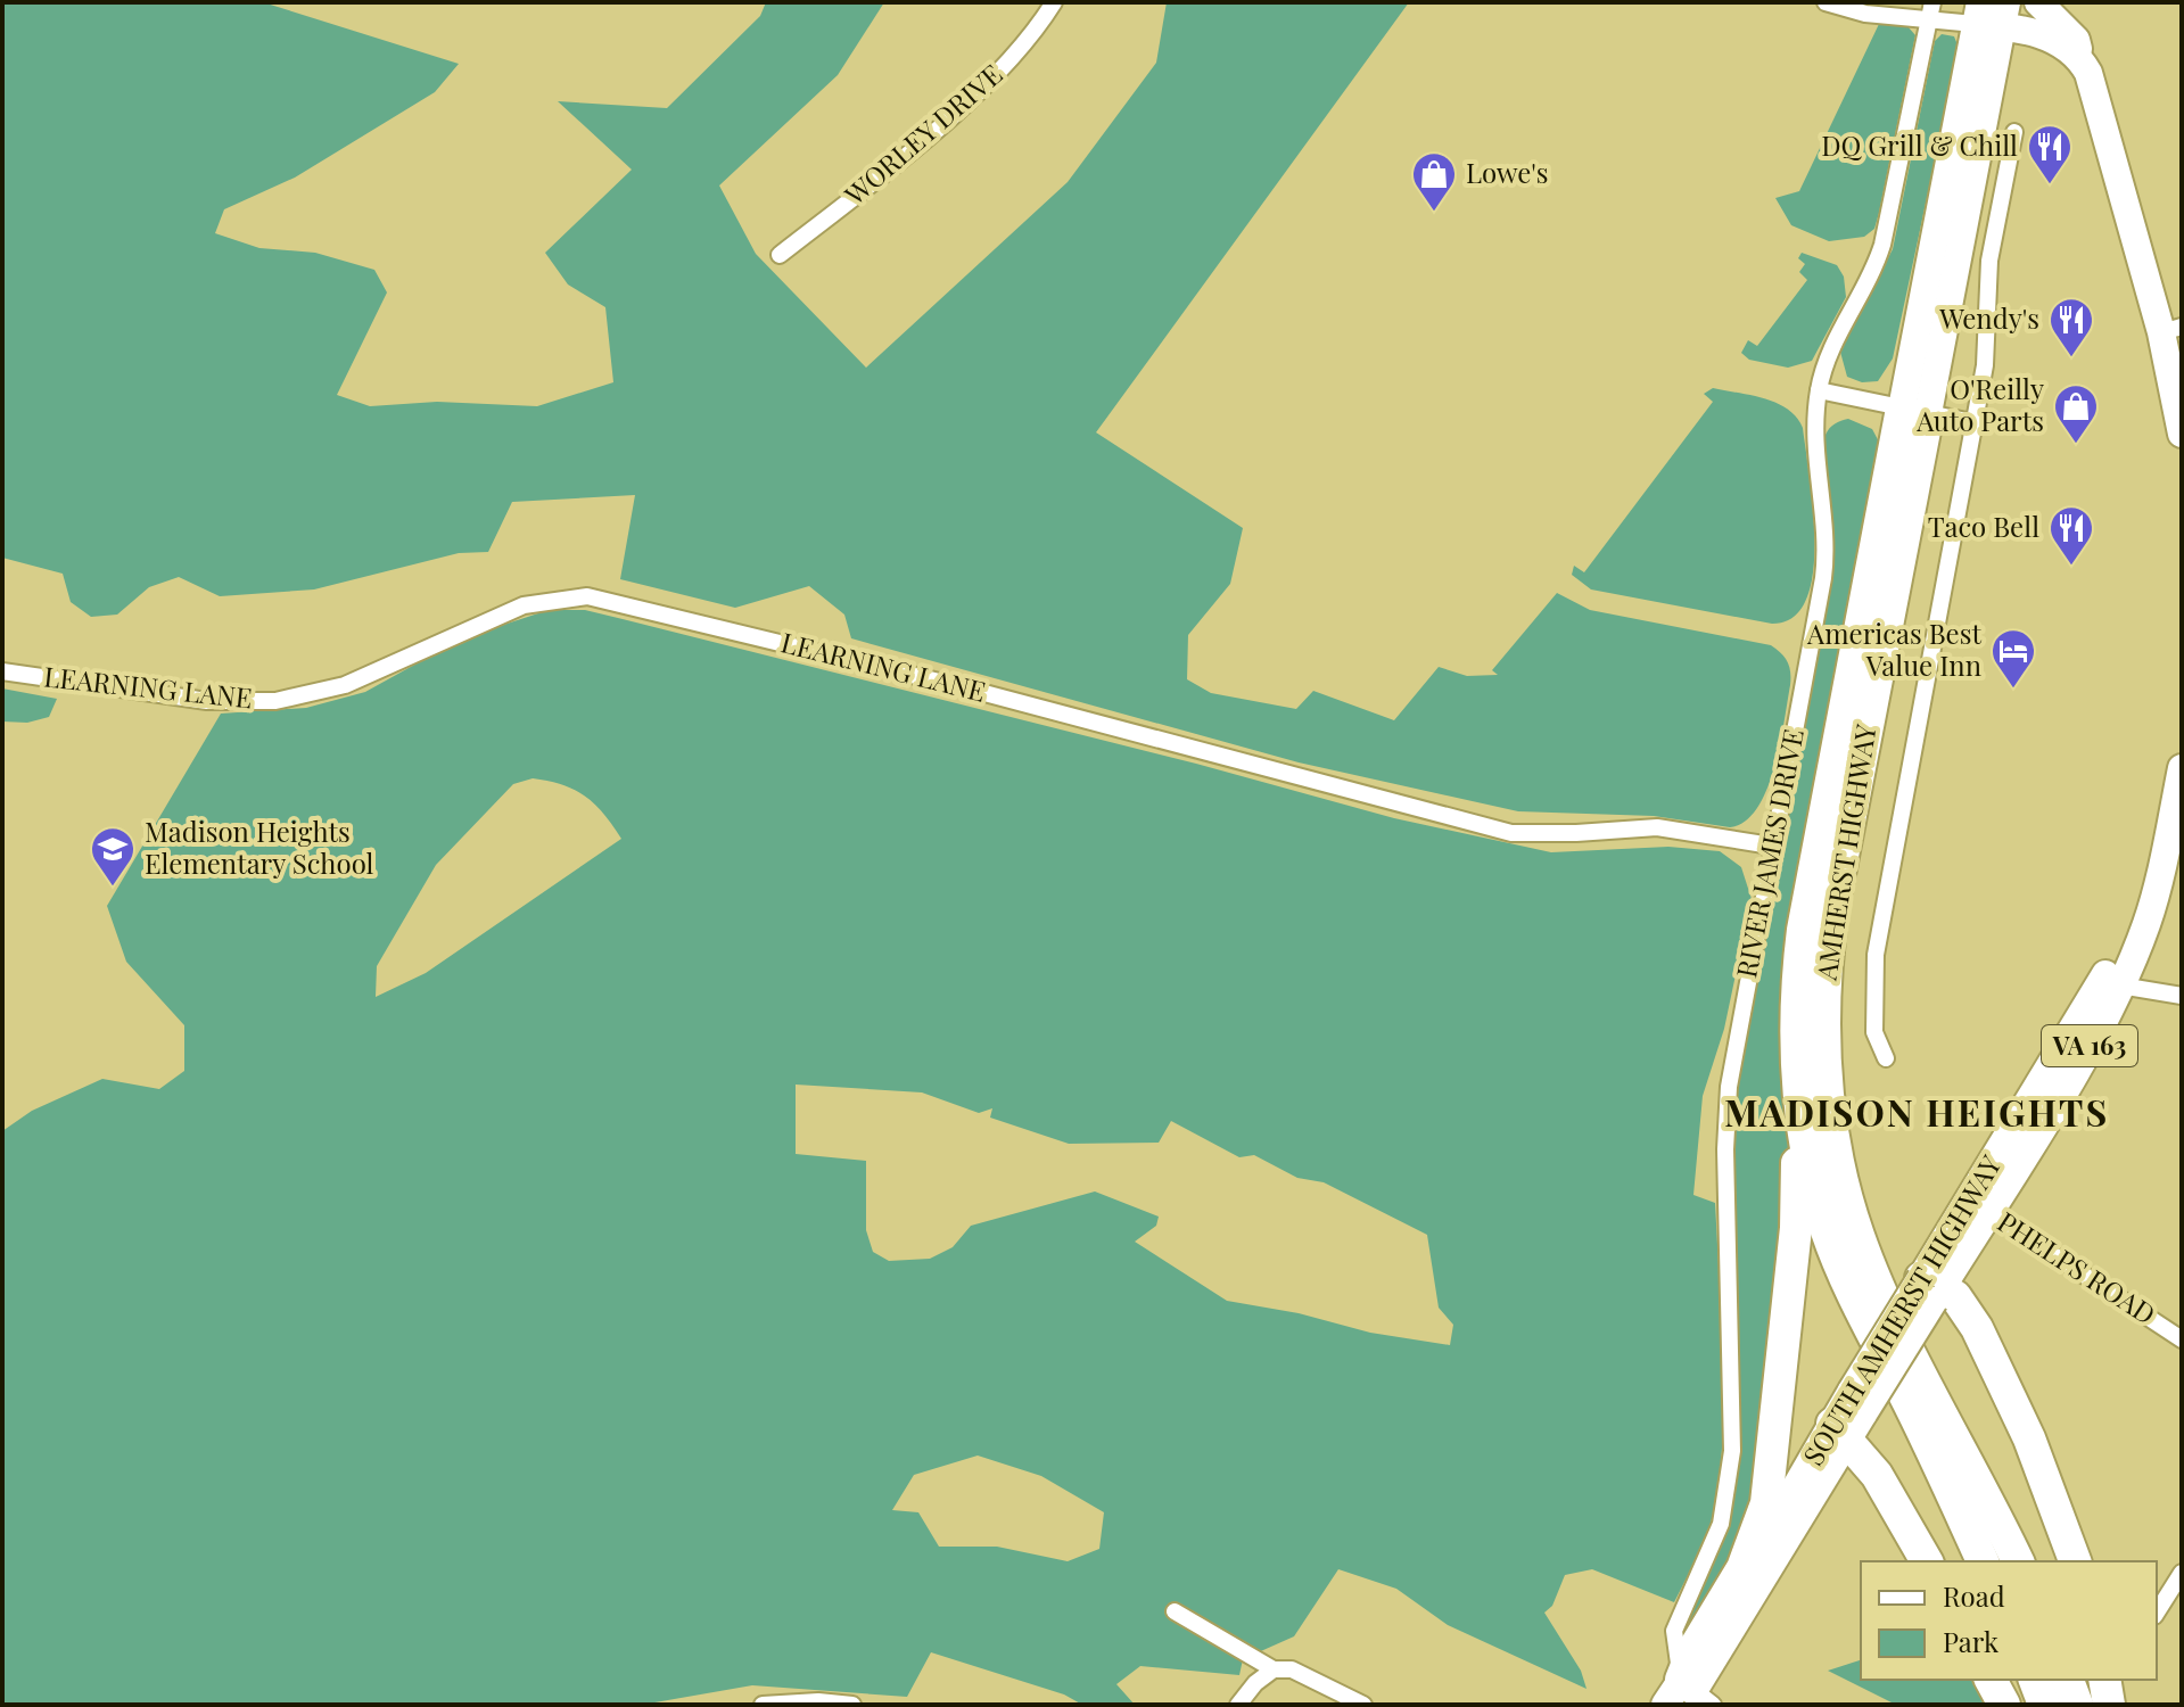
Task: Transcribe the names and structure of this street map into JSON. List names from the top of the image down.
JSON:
{
  "streets": {
    "highway": ["AMHERST HIGHWAY"],
    "main road": ["VA 163", "SOUTH AMHERST HIGHWAY"],
    "street": [
      "WORLEY DRIVE",
      "LEARNING LANE",
      "RIVER JAMES DRIVE",
      "PHELPS ROAD"
    ]
  },
  "crossings": [
    ["LEARNING LANE", "RIVER JAMES DRIVE"],
    ["RIVER JAMES DRIVE", "SOUTH AMHERST HIGHWAY"],
    ["PHELPS ROAD", "SOUTH AMHERST HIGHWAY"]
  ],
  "districts": ["MADISON HEIGHTS"],
  "places": {
    "restaurant": ["DQ Grill & Chill", "Wendy's", "Taco Bell"],
    "shop": ["Lowe's", "O'Reilly Auto Parts"],
    "hotel": ["Americas Best Value Inn"],
    "school or university": ["Madison Heights Elementary School"]
  },
  "legend": ["Road", "Park"]
}
